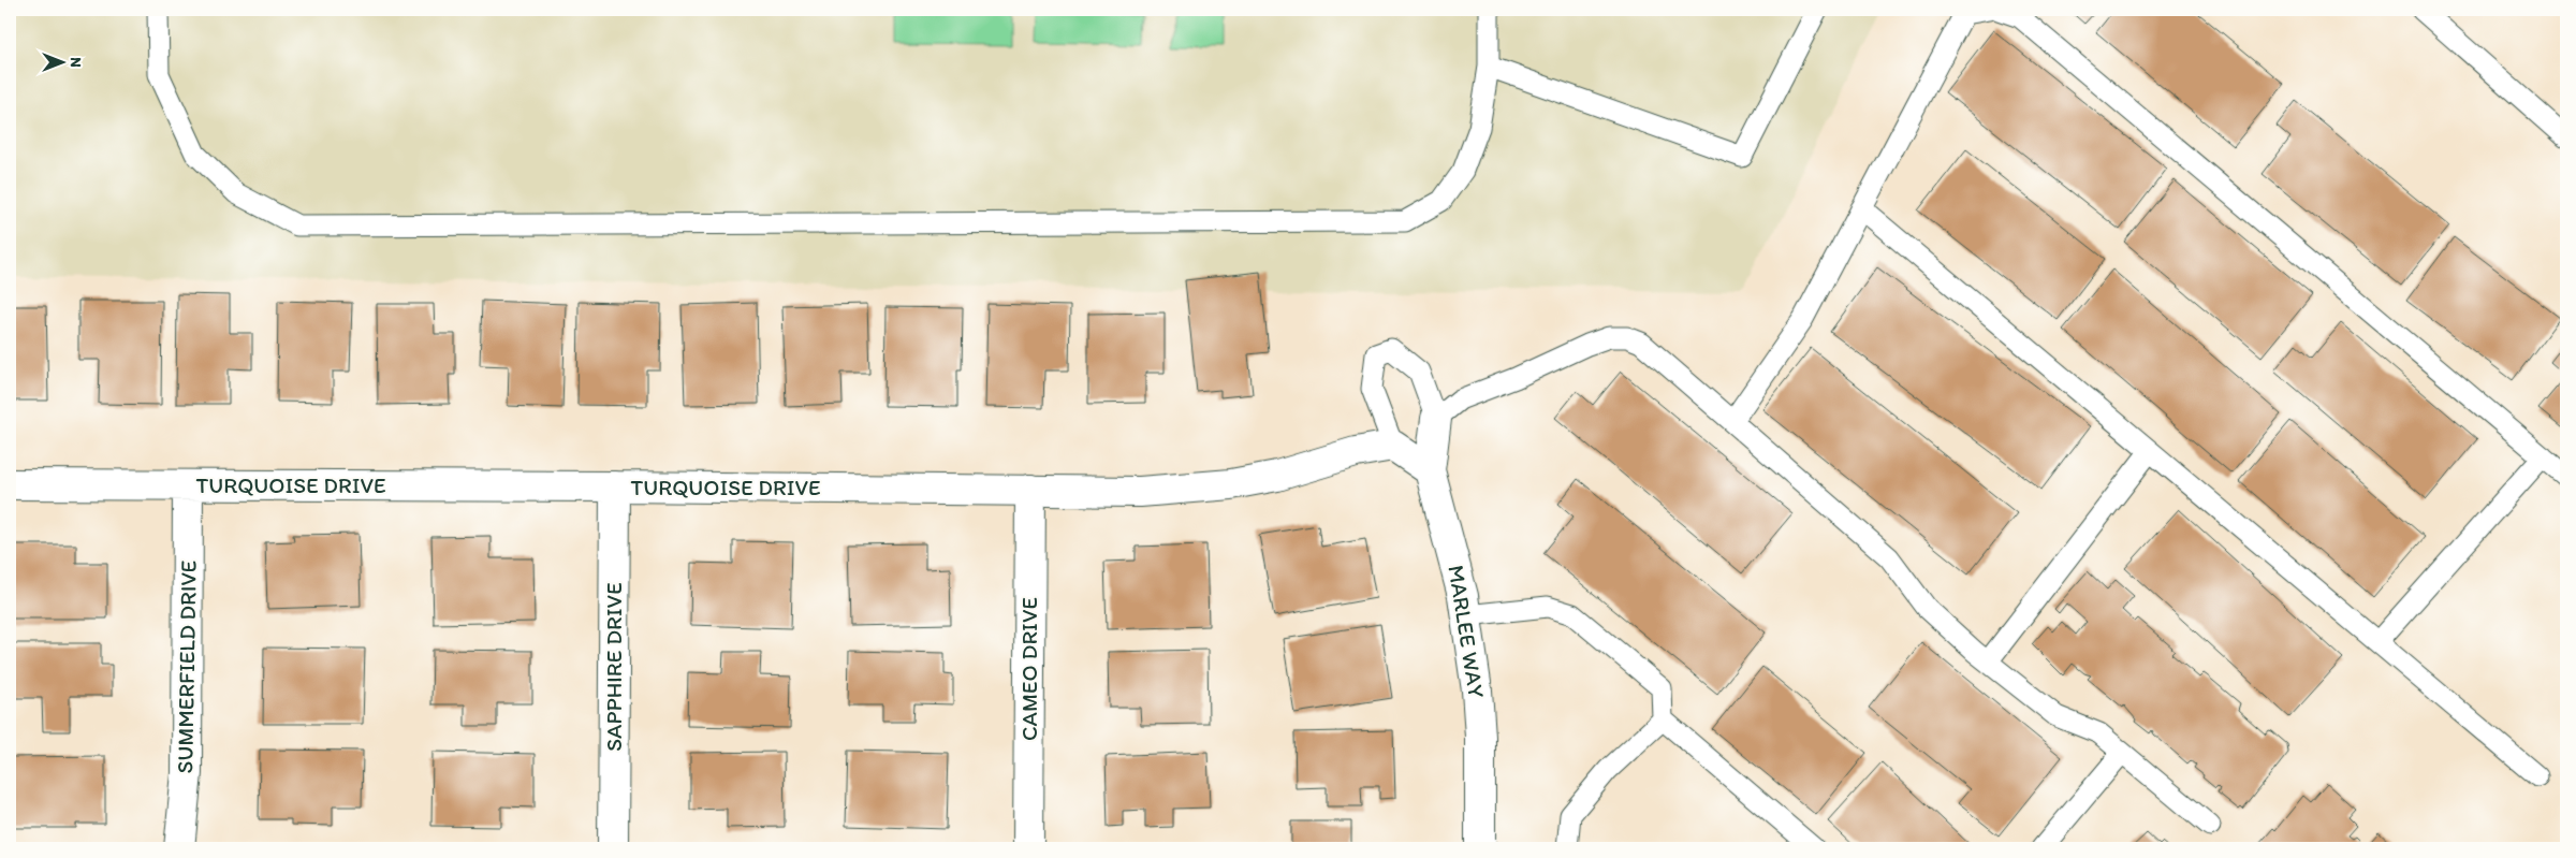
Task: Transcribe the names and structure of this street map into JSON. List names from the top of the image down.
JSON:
{
  "streets": {
    "street": [
      "TURQUOISE DRIVE",
      "MARLEE WAY",
      "SUMMERFIELD DRIVE",
      "SAPPHIRE DRIVE",
      "CAMEO DRIVE"
    ]
  },
  "crossings": [
    ["TURQUOISE DRIVE", "SUMMERFIELD DRIVE"],
    ["TURQUOISE DRIVE", "SAPPHIRE DRIVE"],
    ["TURQUOISE DRIVE", "CAMEO DRIVE"]
  ],
  "north": "right"
}
